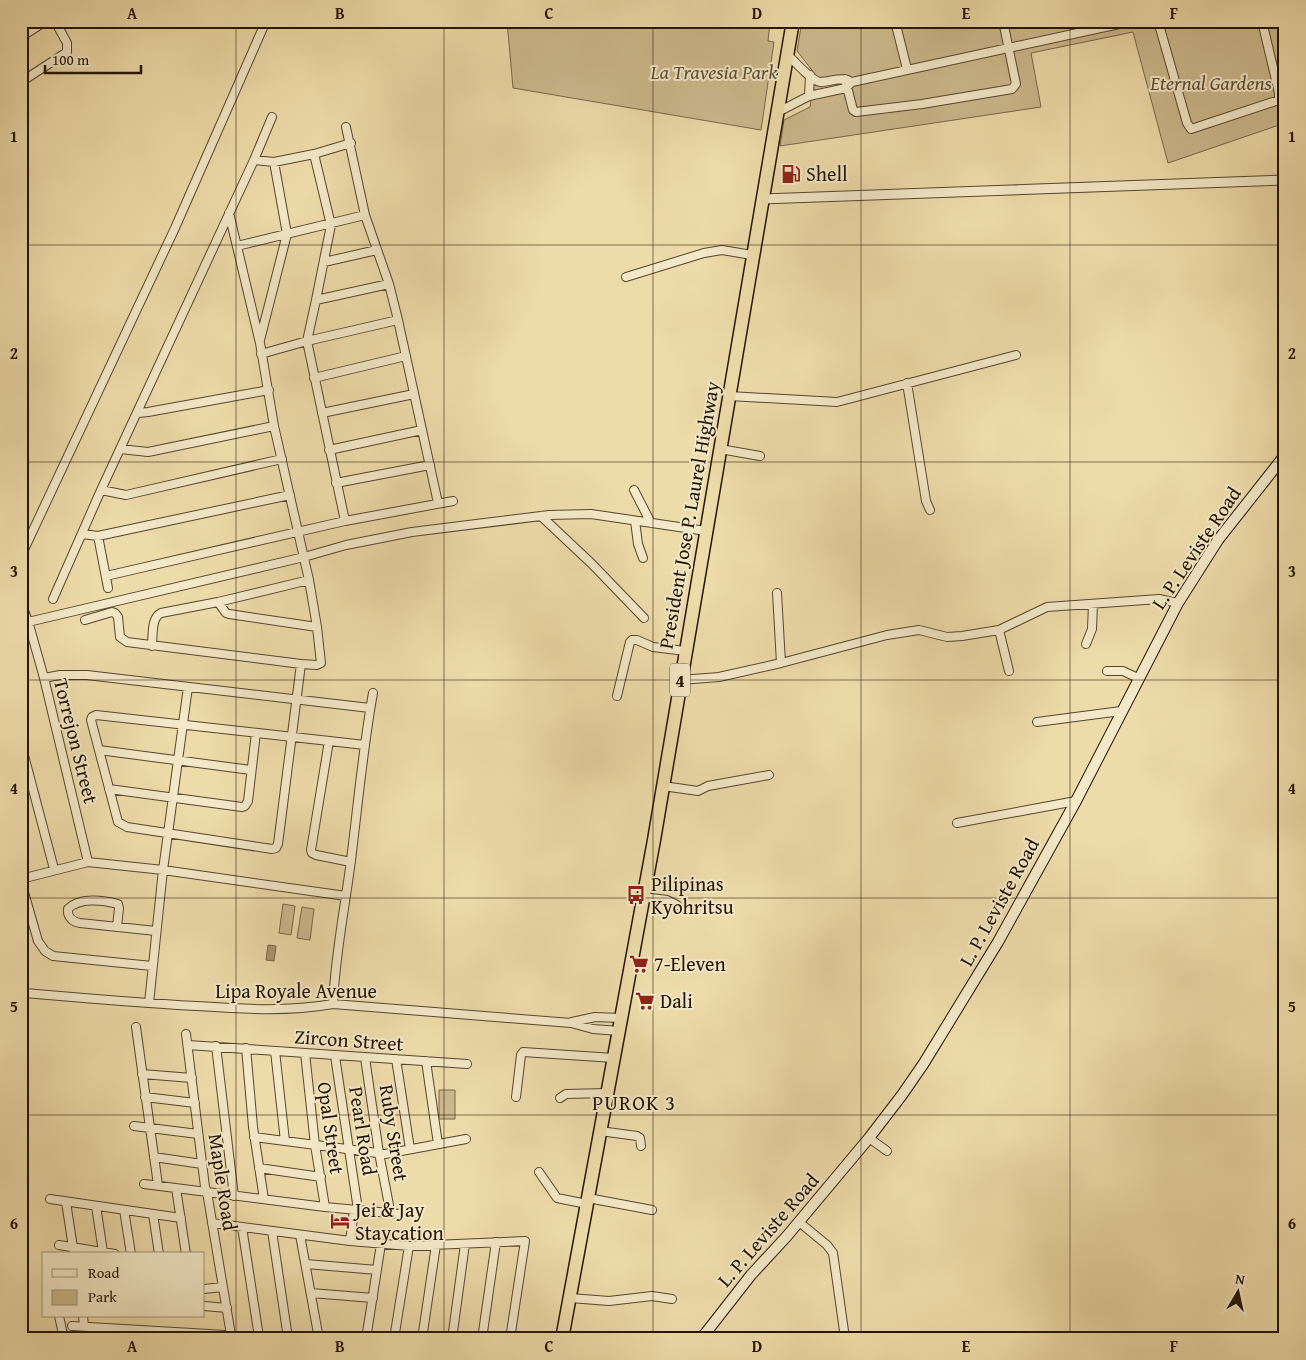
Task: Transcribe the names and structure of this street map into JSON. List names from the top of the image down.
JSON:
{
  "streets": {
    "highway": ["President Jose P. Laurel Highway", "4"],
    "main road": ["L. P. Leviste Road"],
    "street": [
      "Torrejon Street",
      "Lipa Royale Avenue",
      "Zircon Street",
      "Opal Street",
      "Pearl Road",
      "Ruby Street",
      "Maple Road"
    ]
  },
  "crossings": [
    ["President Jose P. Laurel Highway", "Lipa Royale Avenue"],
    ["Zircon Street", "Opal Street"],
    ["Zircon Street", "Pearl Road"],
    ["Zircon Street", "Ruby Street"],
    ["Zircon Street", "Maple Road"]
  ],
  "districts": ["PUROK 3"],
  "parks": ["La Travesia Park", "Eternal Gardens"],
  "places": {
    "fuel station": ["Shell"],
    "bus stop": ["Pilipinas Kyohritsu"],
    "supermarket": ["7-Eleven", "Dali"],
    "hotel": ["Jei & Jay Staycation"]
  },
  "legend": ["Road", "Park"],
  "scale_bar": "100 m",
  "north": "top",
  "grid": {
    "columns": [
      "A",
      "B",
      "C",
      "D",
      "E",
      "F"
    ],
    "rows": [
      "1",
      "2",
      "3",
      "4",
      "5",
      "6"
    ]
  }
}
